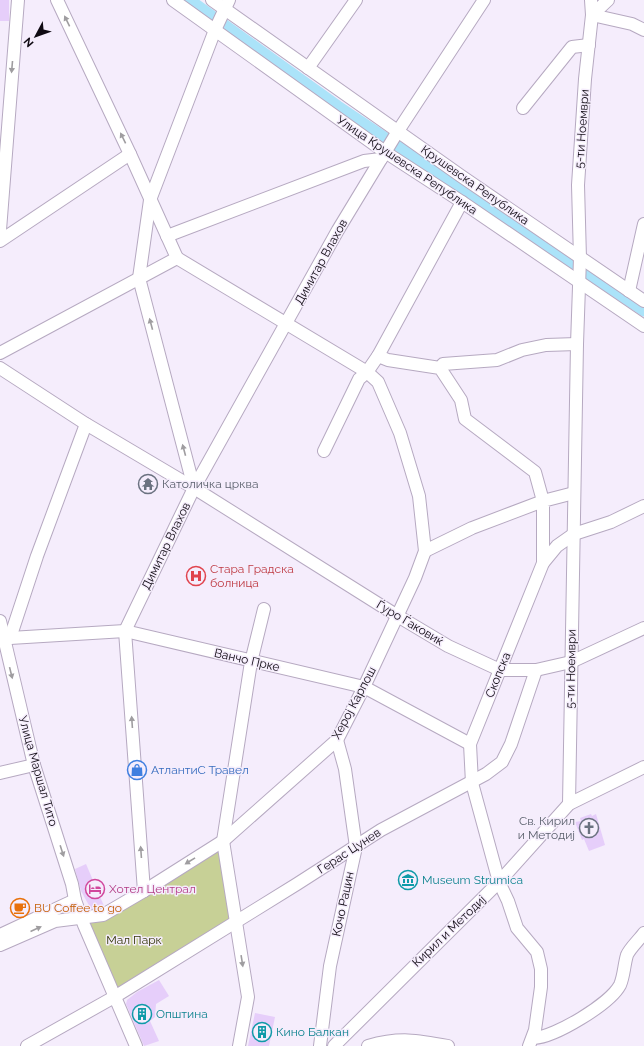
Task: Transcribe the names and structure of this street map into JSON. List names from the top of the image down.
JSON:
{
  "streets": {
    "street": [
      "5-ти Ноември",
      "Улица Крушевска Република",
      "Крушевска Република",
      "Димитар Влахов",
      "Ѓуро Ѓаковиќ",
      "Ванчо Прке",
      "Скопска",
      "Херој Карпош",
      "Улица Маршал Тито",
      "Герас Цунев",
      "Кочо Рацин",
      "Кирил и Методиј"
    ]
  },
  "crossings": [
    ["5-ти Ноември", "Улица Крушевска Република"],
    ["5-ти Ноември", "Крушевска Република"],
    ["5-ти Ноември", "Ѓуро Ѓаковиќ"],
    ["5-ти Ноември", "Кирил и Методиј"],
    ["Улица Крушевска Република", "Димитар Влахов"],
    ["Крушевска Република", "Димитар Влахов"],
    ["Димитар Влахов", "Ѓуро Ѓаковиќ"],
    ["Димитар Влахов", "Ванчо Прке"],
    ["Димитар Влахов", "Херој Карпош"],
    ["Ѓуро Ѓаковиќ", "Скопска"],
    ["Ѓуро Ѓаковиќ", "Херој Карпош"],
    ["Ѓуро Ѓаковиќ", "Герас Цунев"],
    ["Ванчо Прке", "Скопска"],
    ["Ванчо Прке", "Херој Карпош"],
    ["Ванчо Прке", "Улица Маршал Тито"],
    ["Скопска", "Герас Цунев"],
    ["Скопска", "Кирил и Методиј"],
    ["Херој Карпош", "Улица Маршал Тито"],
    ["Херој Карпош", "Кочо Рацин"],
    ["Улица Маршал Тито", "Герас Цунев"],
    ["Герас Цунев", "Кочо Рацин"]
  ],
  "one_way": ["Улица Маршал Тито"],
  "parks": ["Мал Парк"],
  "places": {
    "temple": ["Католичка црква"],
    "hospital": ["Стара Градска болница"],
    "shop": ["АтлантиС Травел"],
    "church": ["Св. Кирил и Методиј"],
    "museum": ["Museum Strumica"],
    "hotel": ["Хотел Централ"],
    "cafe": ["BU Coffee to go"],
    "building": ["Општина", "Кино Балкан"]
  },
  "north": "bottom left"
}
